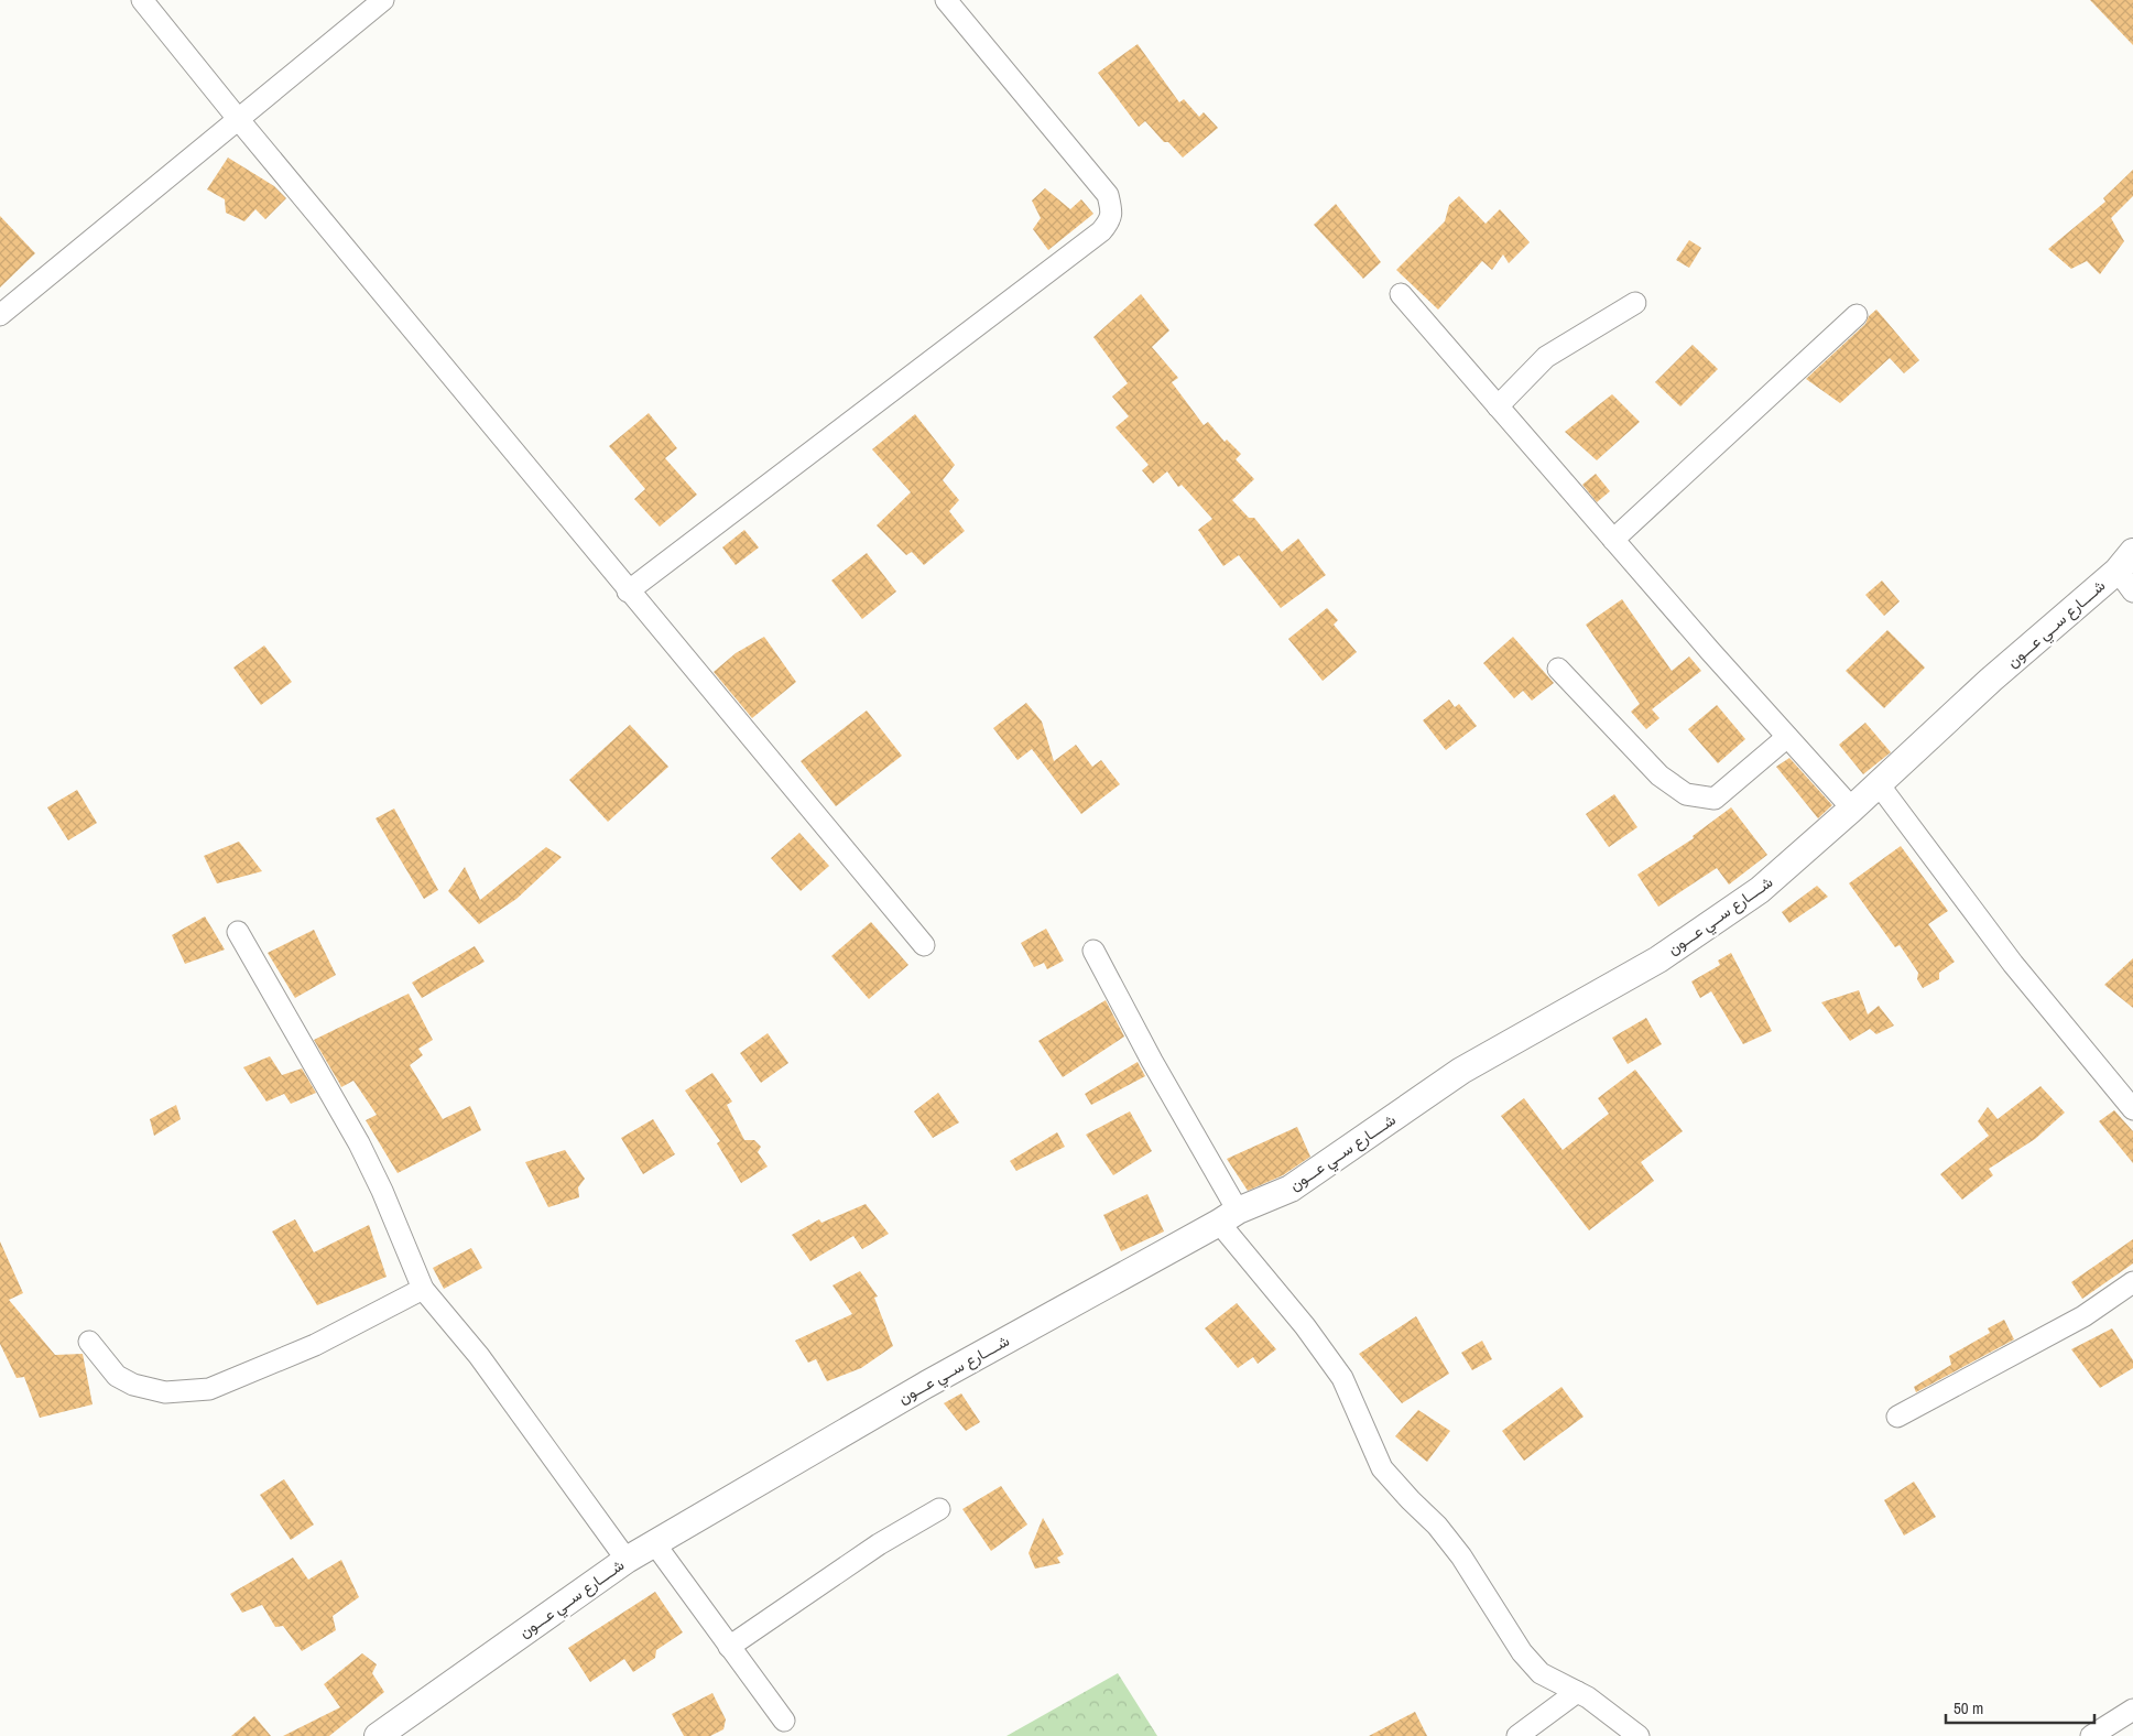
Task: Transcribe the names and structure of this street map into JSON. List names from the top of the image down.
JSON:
{
  "streets": {
    "street": ["شــــارع ســي عـــون"]
  },
  "scale_bar": "50 m"
}
